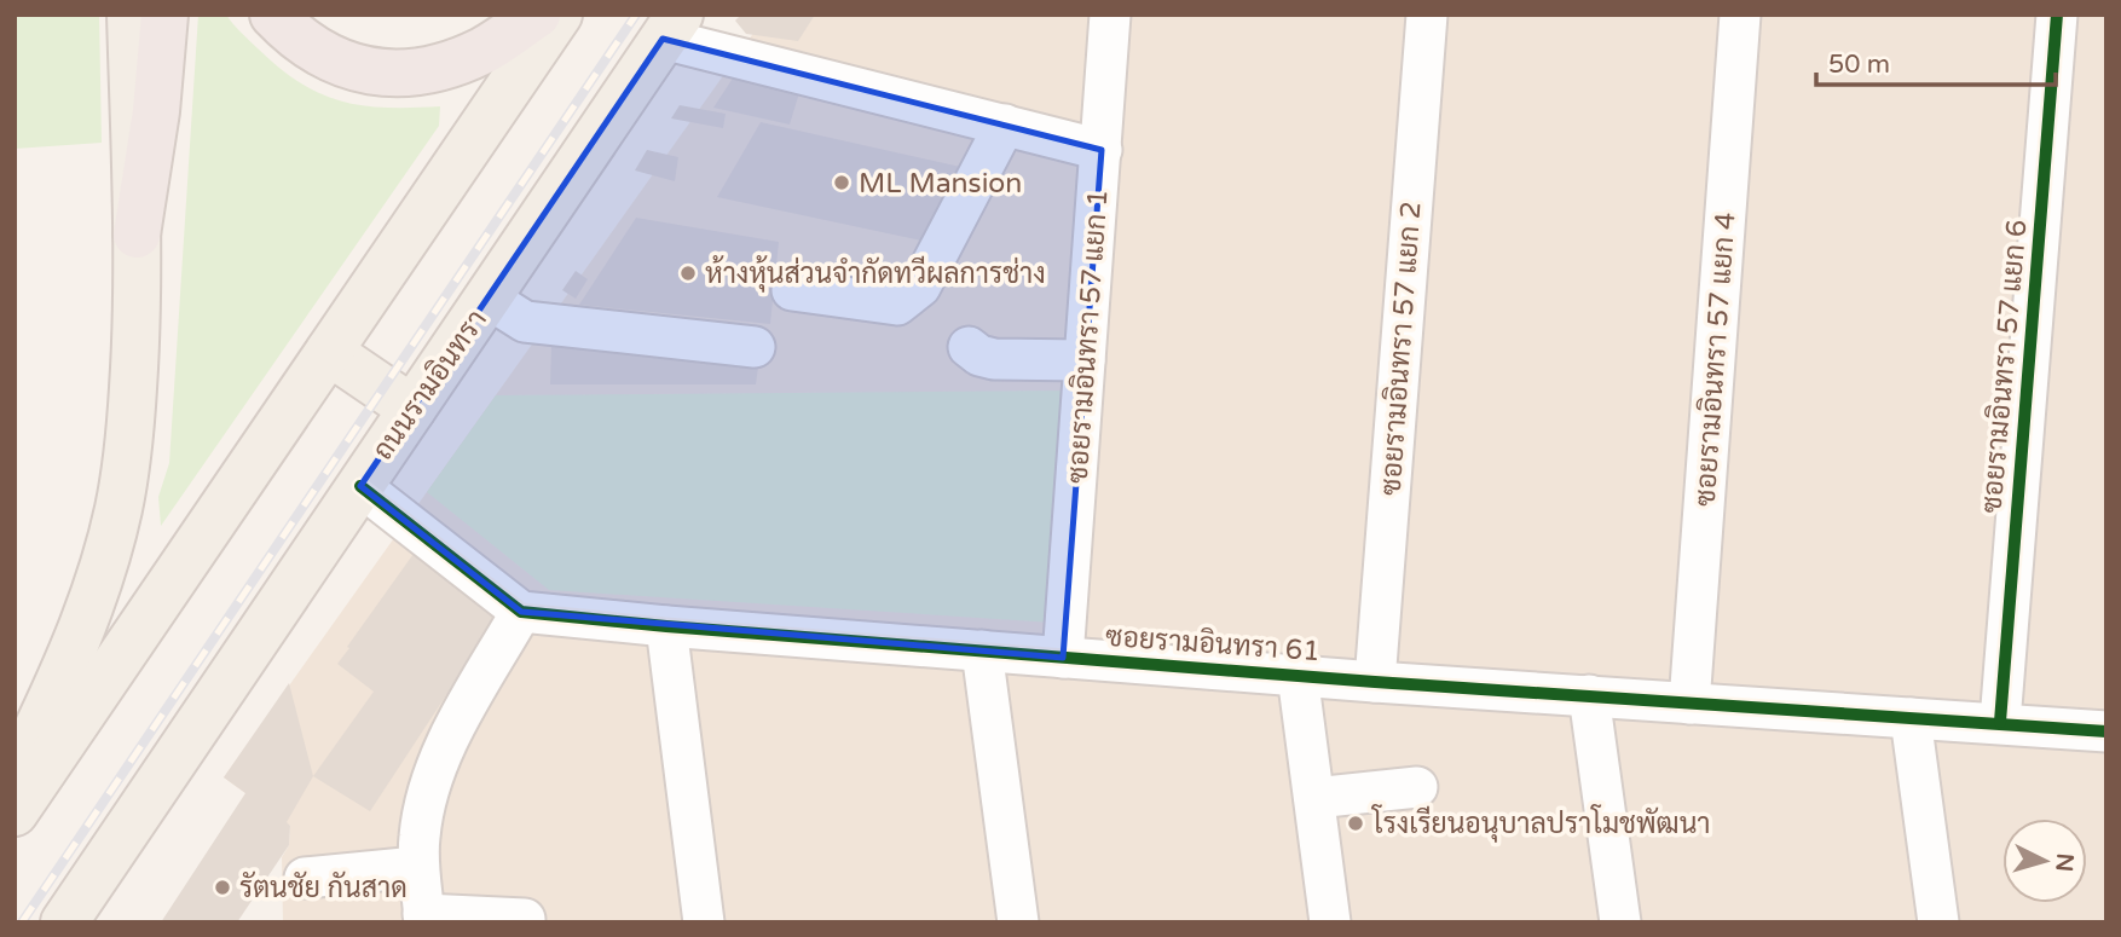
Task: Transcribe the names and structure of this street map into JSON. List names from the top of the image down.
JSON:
{
  "streets": {
    "main road": ["ถนนรามอินทรา"],
    "street": [
      "ซอยรามอินทรา 57 แยก 1",
      "ซอยรามอินทรา 57 แยก 2",
      "ซอยรามอินทรา 57 แยก 4",
      "ซอยรามอินทรา 57 แยก 6",
      "ซอยรามอินทรา 61"
    ]
  },
  "crossings": [
    ["ซอยรามอินทรา 57 แยก 1", "ซอยรามอินทรา 61"],
    ["ซอยรามอินทรา 57 แยก 2", "ซอยรามอินทรา 61"],
    ["ซอยรามอินทรา 57 แยก 4", "ซอยรามอินทรา 61"],
    ["ซอยรามอินทรา 57 แยก 6", "ซอยรามอินทรา 61"]
  ],
  "places": [
    "ML Mansion",
    "ห้างหุ้นส่วนจำกัดทวีผลการช่าง",
    "โรงเรียนอนุบาลปราโมชพัฒนา",
    "รัตนชัย กันสาด"
  ],
  "scale_bar": "50 m",
  "north": "right"
}
